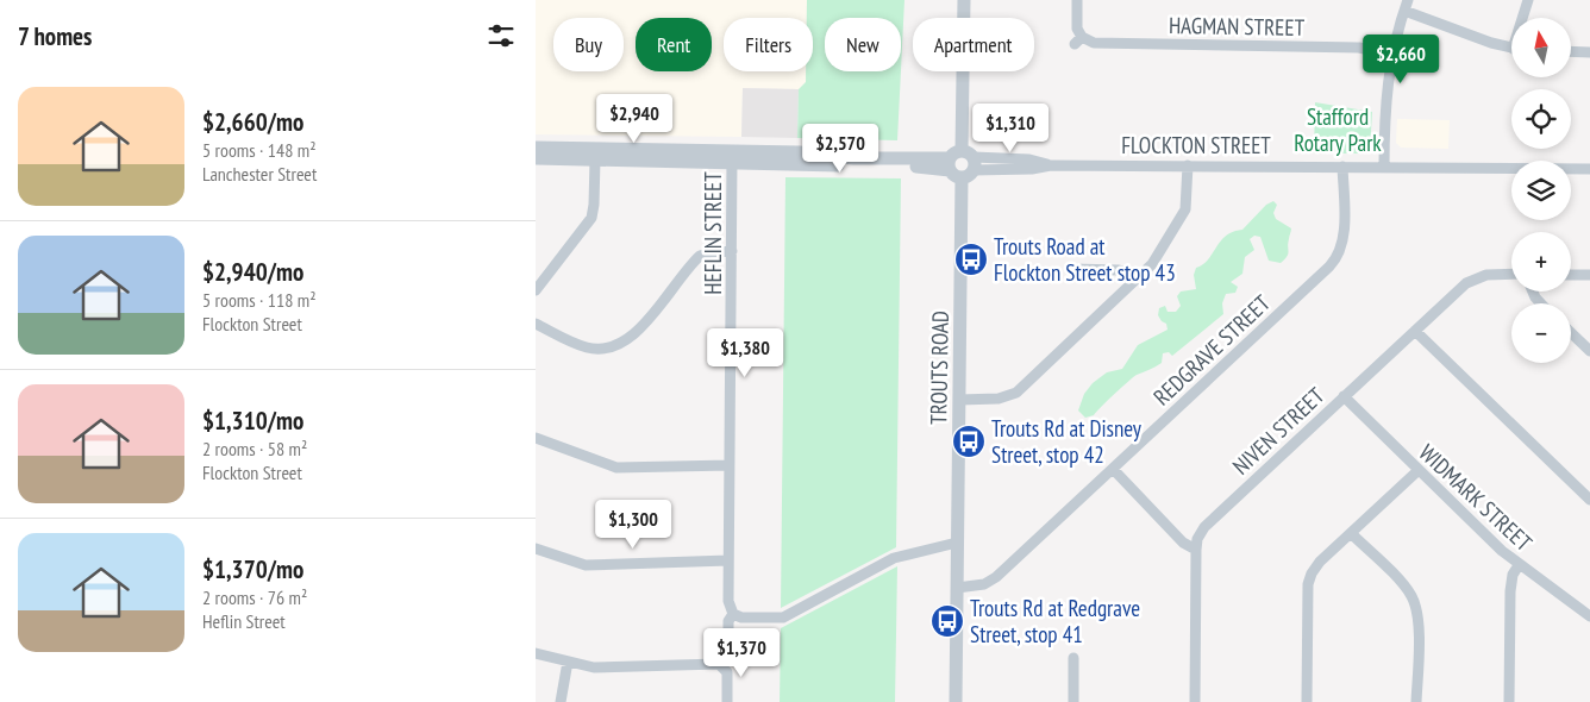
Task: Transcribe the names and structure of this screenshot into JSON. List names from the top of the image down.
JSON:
{
  "streets": {
    "street": [
      "HAGMAN STREET",
      "FLOCKTON STREET",
      "HEFLIN STREET",
      "REDGRAVE STREET",
      "TROUTS ROAD",
      "NIVEN STREET",
      "WIDMARK STREET"
    ]
  },
  "crossings": [
    ["FLOCKTON STREET", "HEFLIN STREET"],
    ["FLOCKTON STREET", "REDGRAVE STREET"],
    ["FLOCKTON STREET", "TROUTS ROAD"],
    ["REDGRAVE STREET", "TROUTS ROAD"],
    ["NIVEN STREET", "WIDMARK STREET"]
  ],
  "parks": ["Stafford Rotary Park"],
  "places": {
    "bus stop": ["Trouts Road at Flockton Street stop 43", "Trouts Rd at Disney Street, stop 42", "Trouts Rd at Redgrave Street, stop 41"]
  },
  "north": "top",
  "page": {
    "heading": "7 homes",
    "map_buttons": ["+", "−"],
    "chip": [
      "Buy",
      "Rent",
      "Filters",
      "New",
      "Apartment"
    ],
    "price": [
      "$2,660",
      "$2,940",
      "$1,310",
      "$2,570",
      "$1,380",
      "$1,300",
      "$1,370"
    ],
    "list": [
      {
        "name": "$2,660/mo",
        "note": "5 rooms · 148 m² · Lanchester Street"
      },
      {
        "name": "$2,940/mo",
        "note": "5 rooms · 118 m² · Flockton Street"
      },
      {
        "name": "$1,310/mo",
        "note": "2 rooms · 58 m² · Flockton Street"
      },
      {
        "name": "$1,370/mo",
        "note": "2 rooms · 76 m² · Heflin Street"
      }
    ]
  }
}
